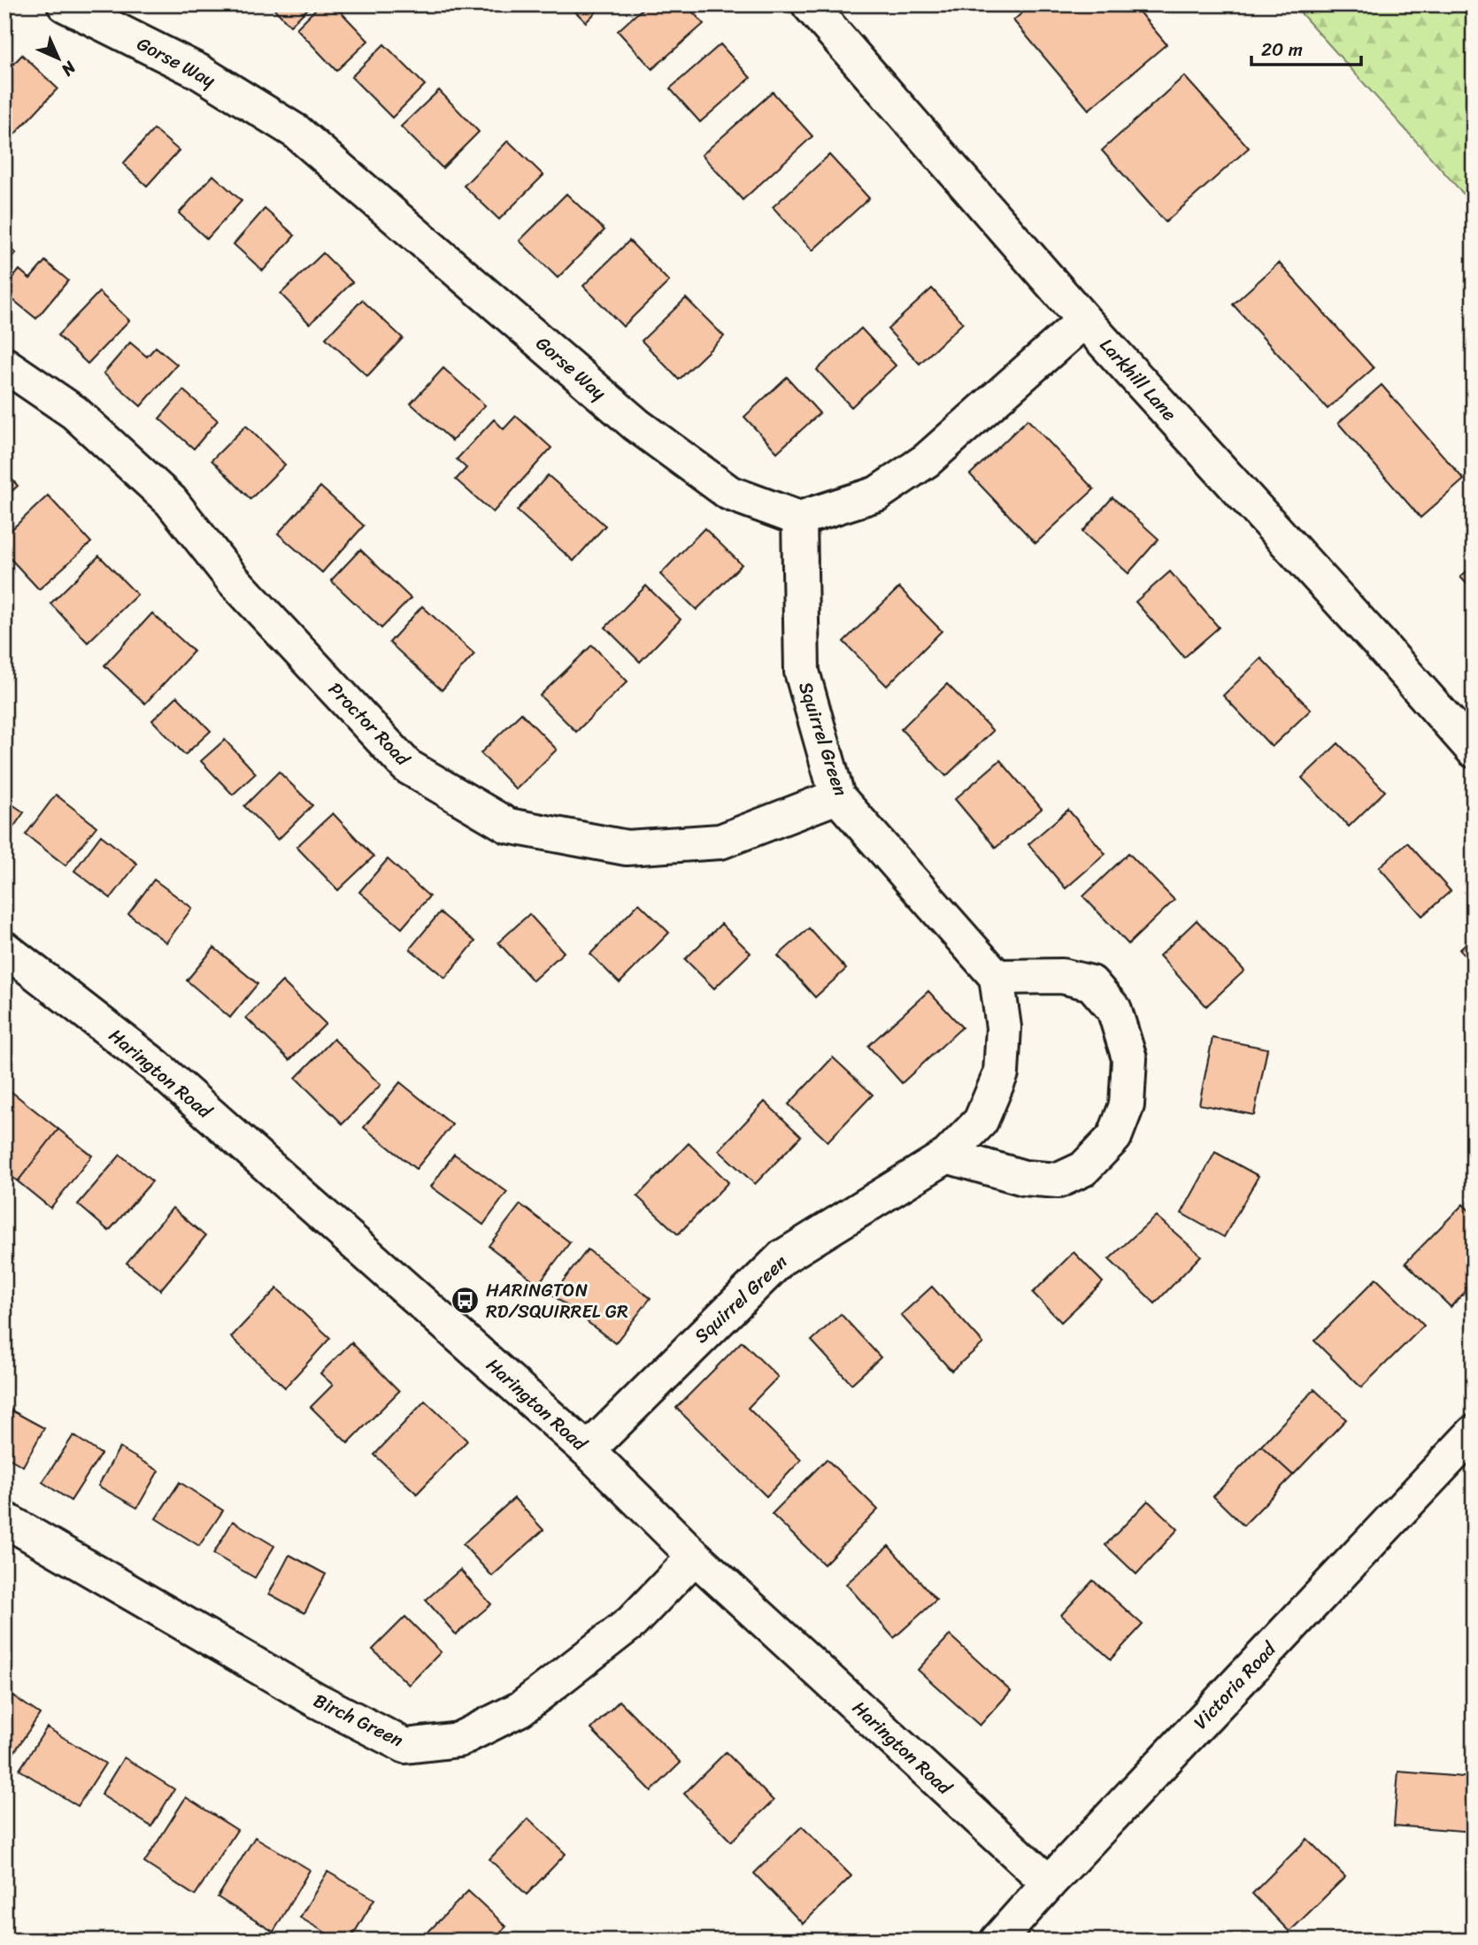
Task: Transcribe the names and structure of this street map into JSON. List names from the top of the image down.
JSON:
{
  "streets": {
    "street": [
      "Gorse Way",
      "Larkhill Lane",
      "Proctor Road",
      "Squirrel Green",
      "Harington Road",
      "Victoria Road",
      "Birch Green"
    ]
  },
  "crossings": [
    ["Gorse Way", "Squirrel Green"],
    ["Proctor Road", "Squirrel Green"],
    ["Squirrel Green", "Harington Road"],
    ["Harington Road", "Victoria Road"],
    ["Harington Road", "Birch Green"]
  ],
  "places": {
    "bus stop": ["HARINGTON RD/SQUIRREL GR"]
  },
  "scale_bar": "20 m",
  "north": "bottom right"
}
